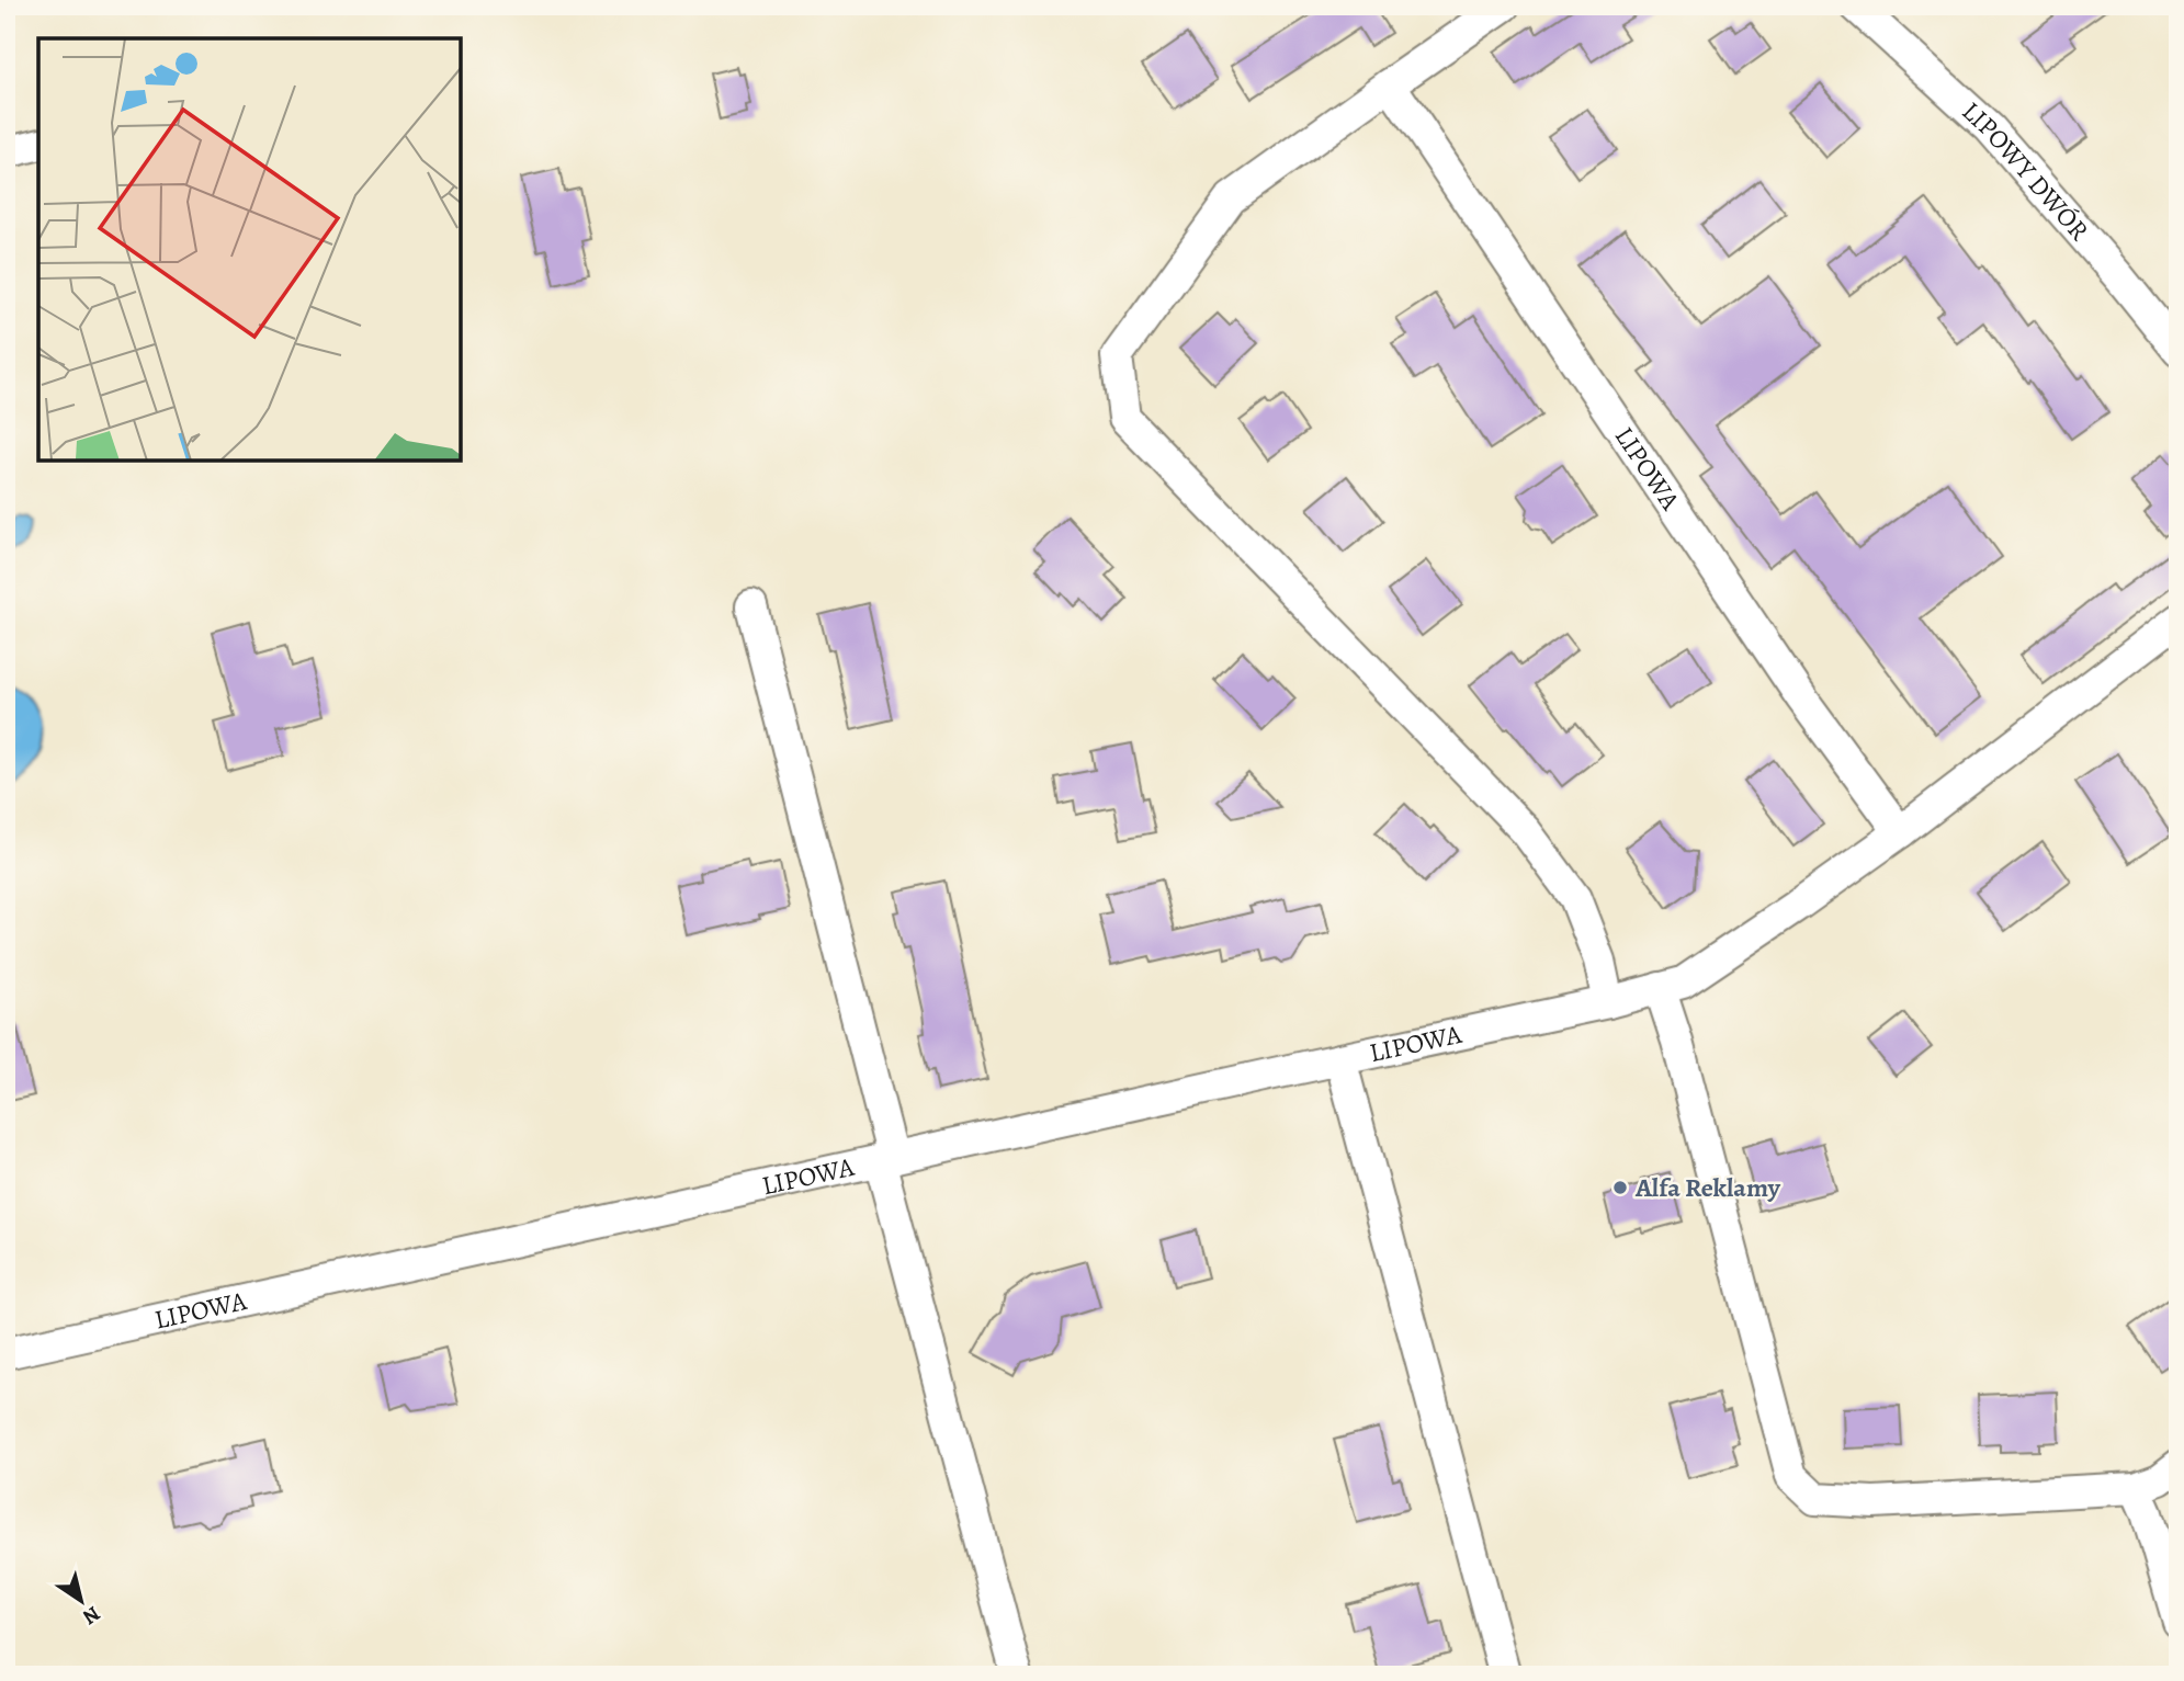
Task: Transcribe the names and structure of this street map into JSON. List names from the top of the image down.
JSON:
{
  "streets": {
    "street": ["LIPOWY DWÓR", "LIPOWA"]
  },
  "places": ["Alfa Reklamy"],
  "north": "bottom right"
}
